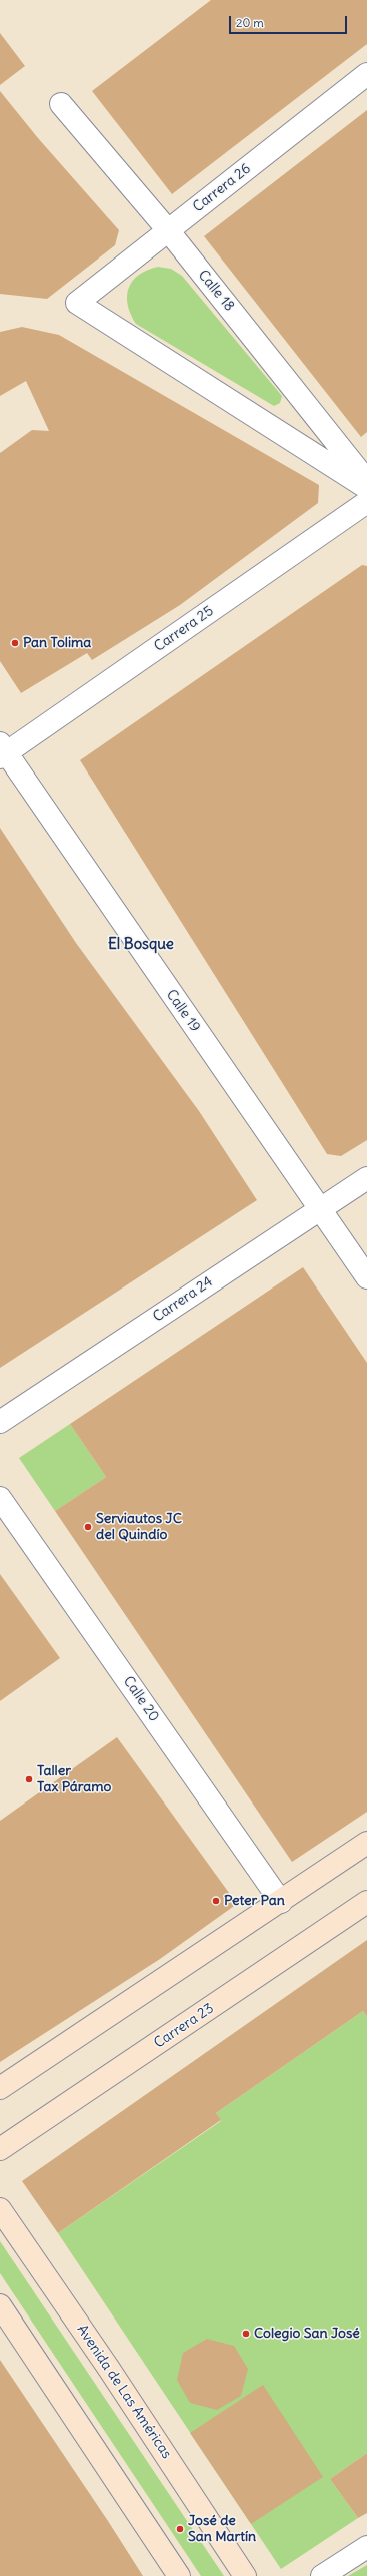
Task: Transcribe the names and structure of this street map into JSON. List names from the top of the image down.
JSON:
{
  "streets": {
    "main road": ["Carrera 23", "Avenida de Las Américas"],
    "street": [
      "Carrera 26",
      "Calle 18",
      "Carrera 25",
      "Calle 19",
      "Carrera 24",
      "Calle 20"
    ]
  },
  "crossings": [
    ["Carrera 26", "Calle 18"],
    ["Carrera 25", "Calle 19"],
    ["Calle 19", "Carrera 24"]
  ],
  "districts": ["El Bosque"],
  "places": [
    "Pan Tolima",
    "Serviautos JC del Quindío",
    "Taller Tax Páramo",
    "Peter Pan",
    "Colegio San José",
    "José de San Martín"
  ],
  "scale_bar": "20 m"
}
